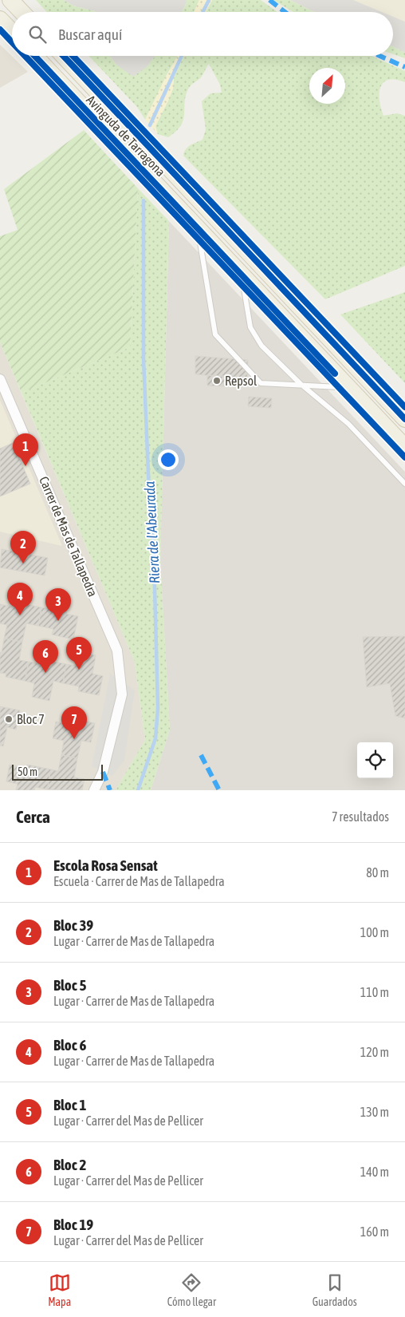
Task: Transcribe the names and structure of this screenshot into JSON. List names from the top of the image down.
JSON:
{
  "streets": {
    "main road": ["Avinguda de Tarragona"],
    "street": ["Carrer de Mas de Tallapedra"]
  },
  "water": ["Riera de l'Abeurada"],
  "places": ["Repsol", "Bloc 7"],
  "scale_bar": "50 m",
  "north": "top right",
  "page": {
    "search": "Buscar aquí",
    "pins": [
      "1",
      "2",
      "4",
      "3",
      "5",
      "6",
      "7"
    ],
    "scale": "50 m",
    "heading": ["Cerca", "7 resultados"],
    "list": [
      {
        "mark": "1",
        "name": "Escola Rosa Sensat",
        "note": "Escuela · Carrer de Mas de Tallapedra",
        "value": "80 m"
      },
      {
        "mark": "2",
        "name": "Bloc 39",
        "note": "Lugar · Carrer de Mas de Tallapedra",
        "value": "100 m"
      },
      {
        "mark": "3",
        "name": "Bloc 5",
        "note": "Lugar · Carrer de Mas de Tallapedra",
        "value": "110 m"
      },
      {
        "mark": "4",
        "name": "Bloc 6",
        "note": "Lugar · Carrer de Mas de Tallapedra",
        "value": "120 m"
      },
      {
        "mark": "5",
        "name": "Bloc 1",
        "note": "Lugar · Carrer del Mas de Pellicer",
        "value": "130 m"
      },
      {
        "mark": "6",
        "name": "Bloc 2",
        "note": "Lugar · Carrer del Mas de Pellicer",
        "value": "140 m"
      },
      {
        "mark": "7",
        "name": "Bloc 19",
        "note": "Lugar · Carrer del Mas de Pellicer",
        "value": "160 m"
      }
    ],
    "nav": ["Mapa", "Cómo llegar", "Guardados"]
  }
}
